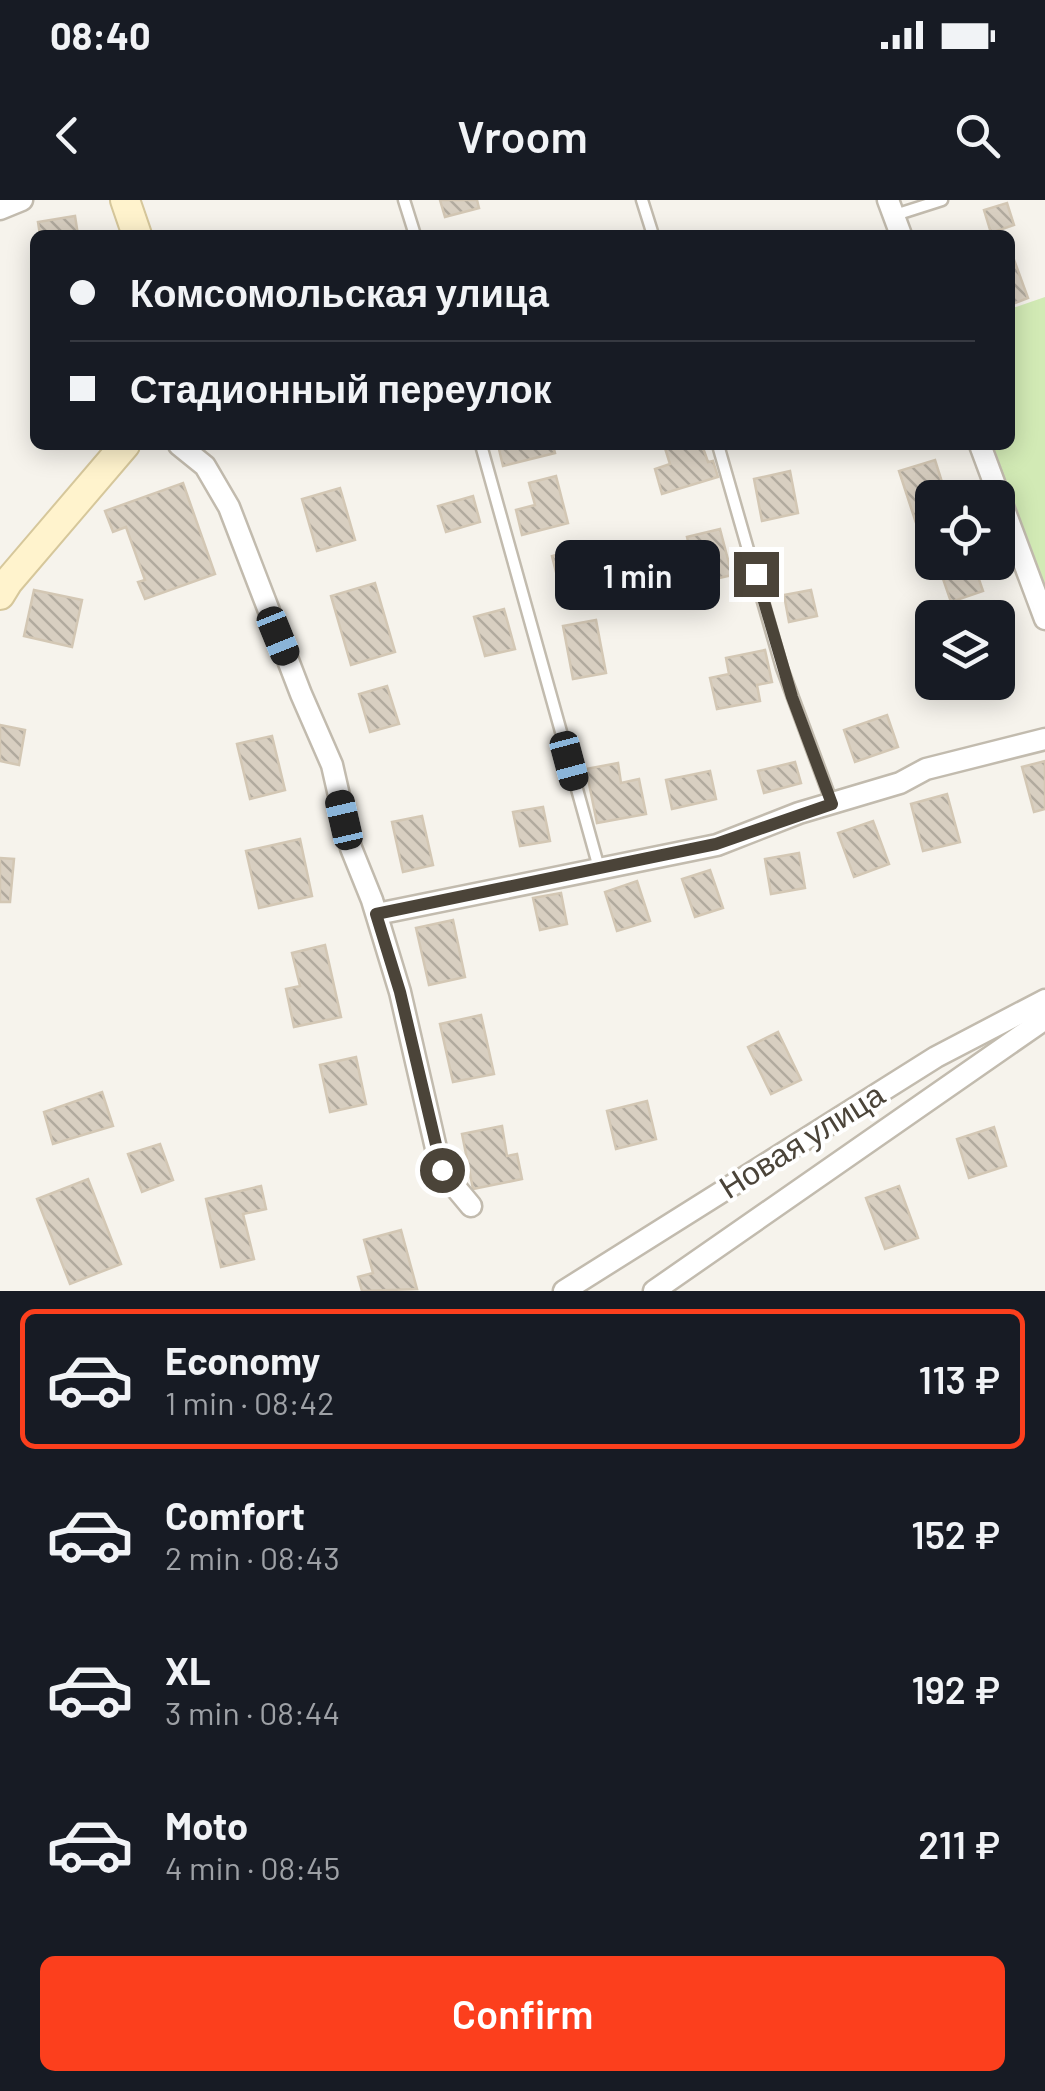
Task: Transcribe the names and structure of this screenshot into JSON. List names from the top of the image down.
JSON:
{
  "streets": {
    "street": ["Новая улица"]
  },
  "page": {
    "status": "08:40",
    "header": "Vroom",
    "banner": ["Комсомольская улица", "Стадионный переулок"],
    "bubble": "1 min",
    "list": [
      {
        "name": "Economy",
        "note": "1 min · 08:42",
        "value": "113 ₽"
      },
      {
        "name": "Comfort",
        "note": "2 min · 08:43",
        "value": "152 ₽"
      },
      {
        "name": "XL",
        "note": "3 min · 08:44",
        "value": "192 ₽"
      },
      {
        "name": "Moto",
        "note": "4 min · 08:45",
        "value": "211 ₽"
      }
    ],
    "buttons": "Confirm"
  }
}
